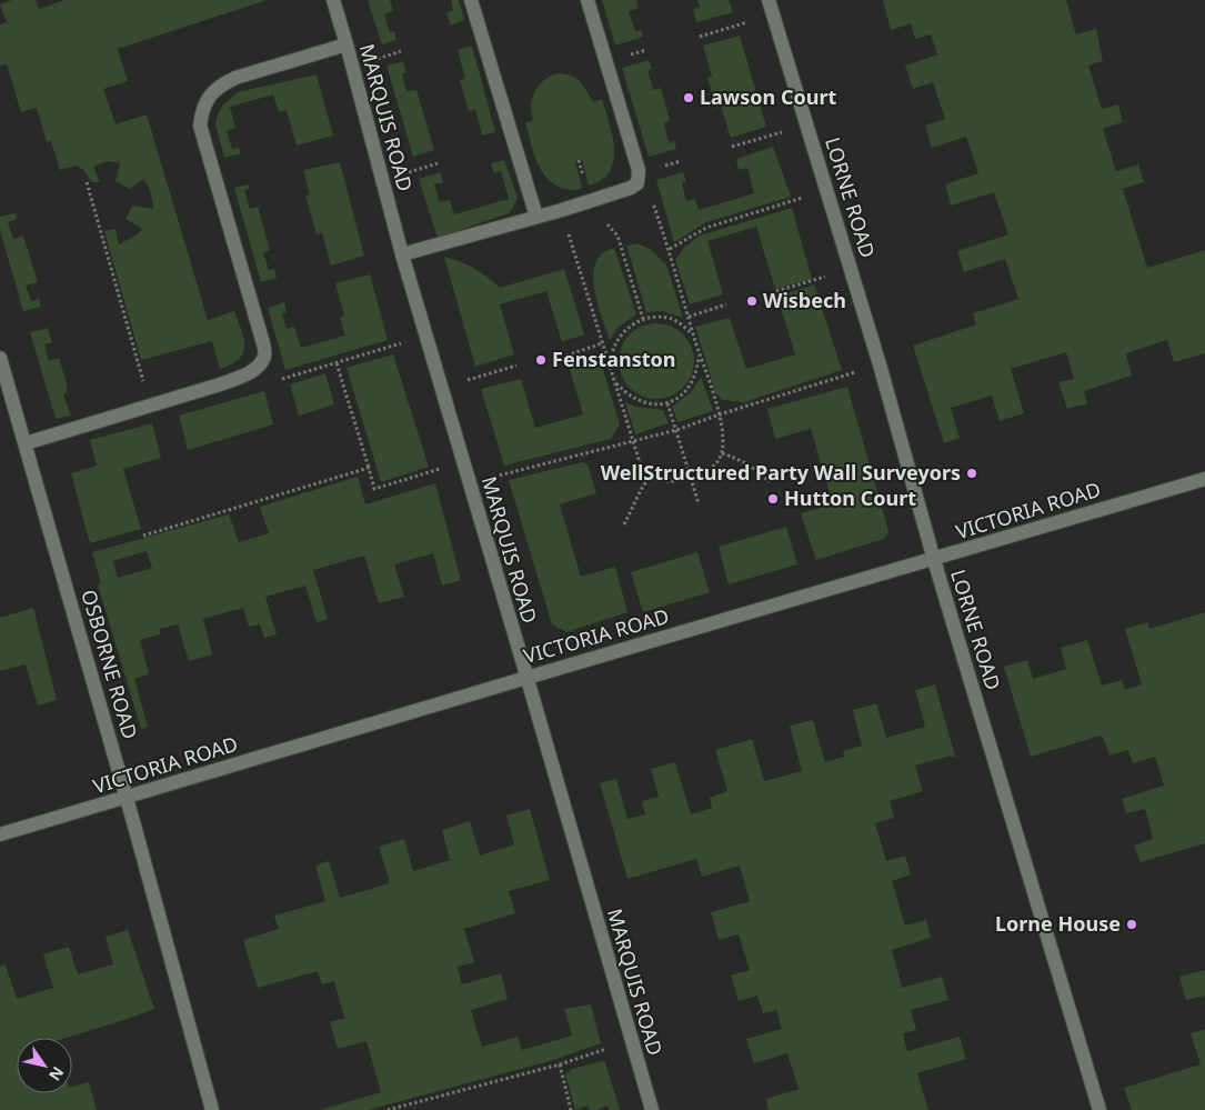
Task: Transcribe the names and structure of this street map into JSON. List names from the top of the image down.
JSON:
{
  "streets": {
    "street": [
      "MARQUIS ROAD",
      "LORNE ROAD",
      "VICTORIA ROAD",
      "OSBORNE ROAD"
    ]
  },
  "crossings": [
    ["MARQUIS ROAD", "VICTORIA ROAD"],
    ["LORNE ROAD", "VICTORIA ROAD"],
    ["VICTORIA ROAD", "OSBORNE ROAD"]
  ],
  "places": [
    "Lawson Court",
    "Wisbech",
    "Fenstanston",
    "WellStructured Party Wall Surveyors",
    "Hutton Court",
    "Lorne House"
  ],
  "north": "bottom right"
}
